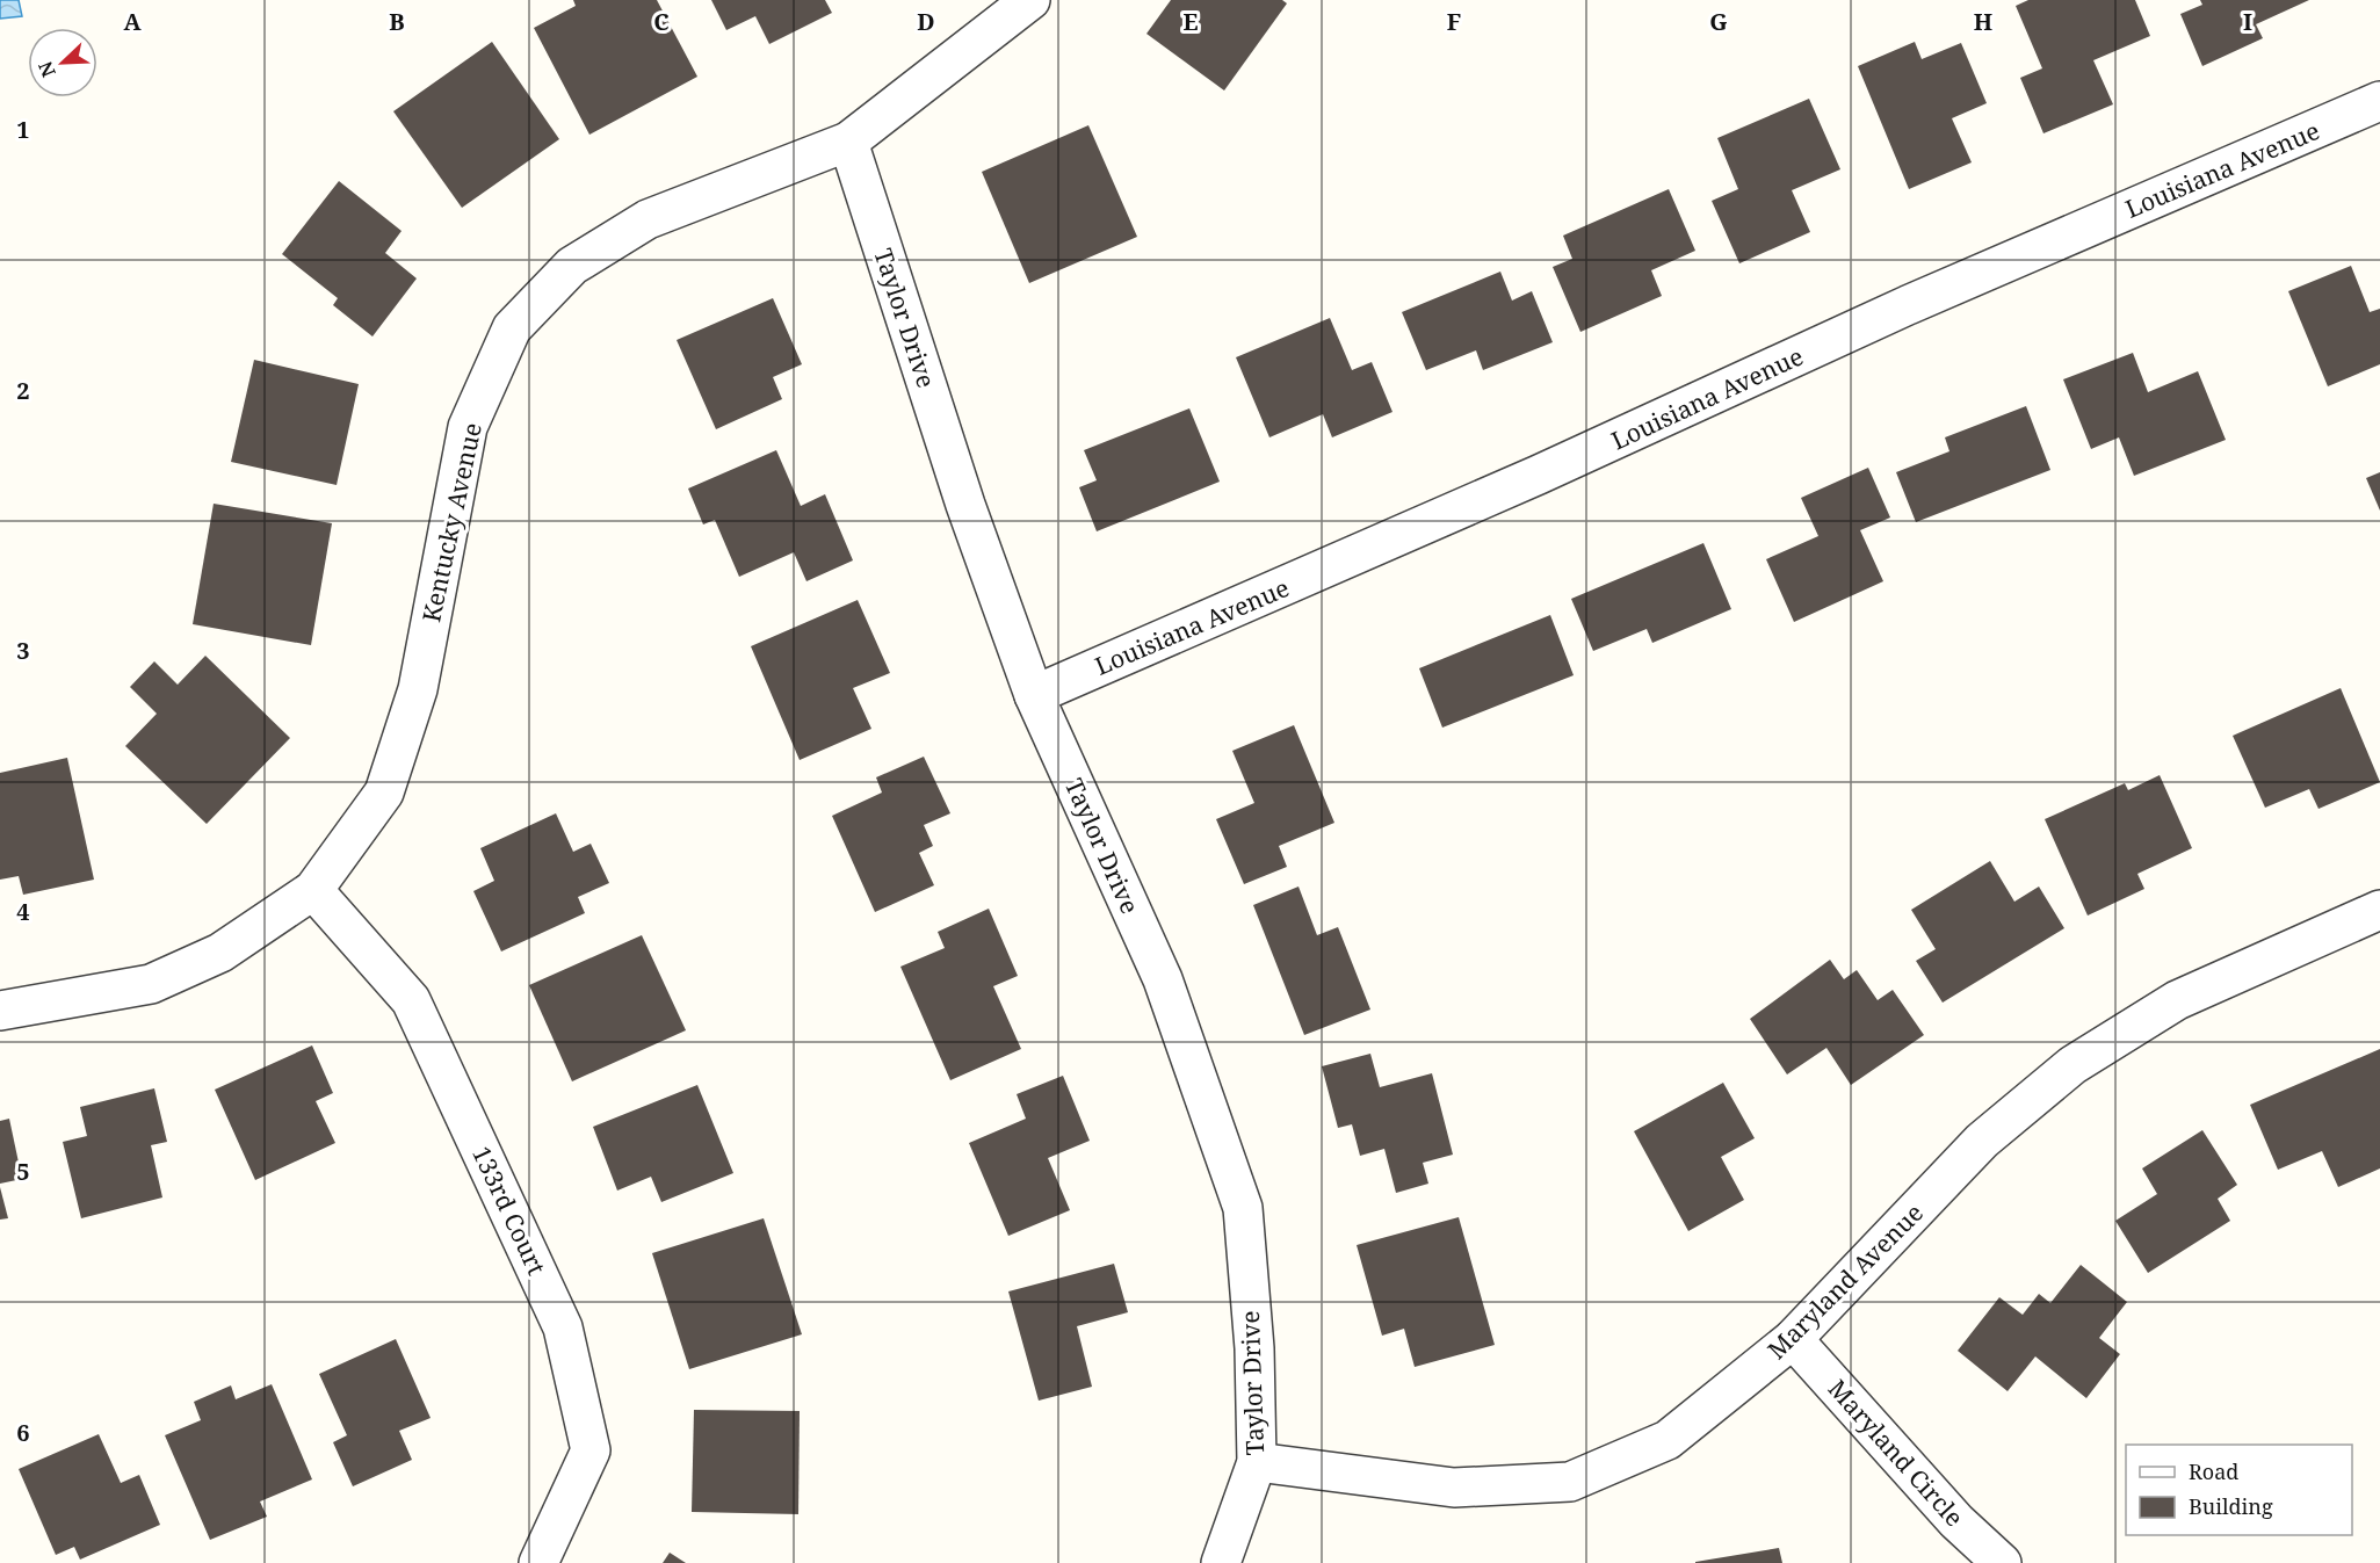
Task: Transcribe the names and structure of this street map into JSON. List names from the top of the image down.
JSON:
{
  "streets": {
    "street": [
      "Louisiana Avenue",
      "Taylor Drive",
      "Kentucky Avenue",
      "133rd Court",
      "Maryland Avenue",
      "Maryland Circle"
    ]
  },
  "crossings": [
    ["Louisiana Avenue", "Taylor Drive"],
    ["Taylor Drive", "Kentucky Avenue"],
    ["Taylor Drive", "Maryland Avenue"],
    ["Kentucky Avenue", "133rd Court"],
    ["Maryland Avenue", "Maryland Circle"]
  ],
  "legend": ["Road", "Building"],
  "north": "bottom left",
  "grid": {
    "columns": [
      "A",
      "B",
      "C",
      "D",
      "E",
      "F",
      "G",
      "H",
      "I"
    ],
    "rows": [
      "1",
      "2",
      "3",
      "4",
      "5",
      "6"
    ]
  }
}
